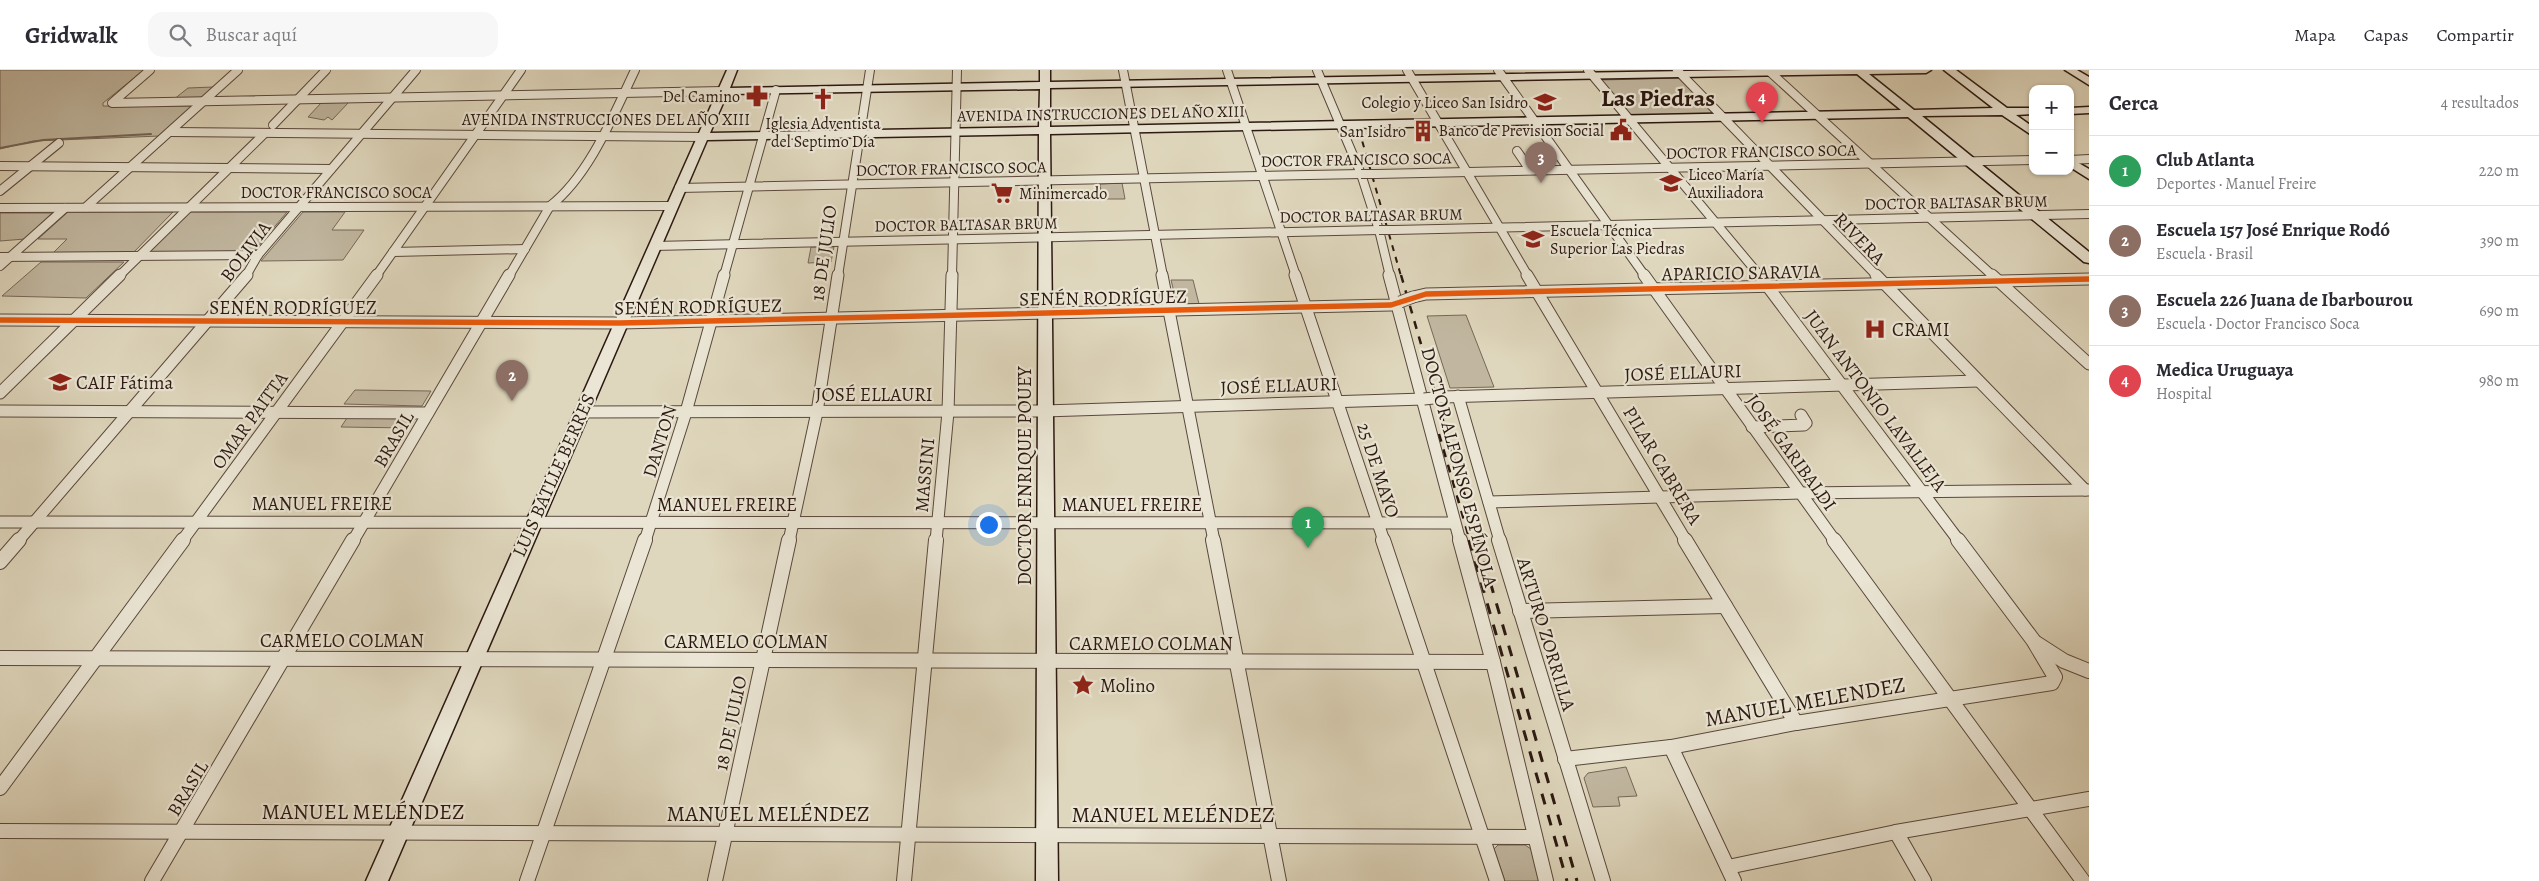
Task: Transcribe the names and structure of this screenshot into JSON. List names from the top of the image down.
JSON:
{
  "streets": {
    "street": [
      "AVENIDA INSTRUCCIONES DEL AÑO XIII",
      "DOCTOR FRANCISCO SOCA",
      "DOCTOR BALTASAR BRUM",
      "RIVERA",
      "BOLIVIA",
      "18 DE JULIO",
      "APARICIO SARAVIA",
      "SENÉN RODRÍGUEZ",
      "JOSÉ ELLAURI",
      "JUAN ANTONIO LAVALLEJA",
      "OMAR PAITTA",
      "BRASIL",
      "DANTON",
      "JOSÉ GARIBALDI",
      "PILAR CABRERA",
      "DOCTOR ALFONSO ESPÍNOLA",
      "25 DE MAYO",
      "LUIS BATLLE BERRES",
      "MASSINI",
      "DOCTOR ENRIQUE POUEY",
      "MANUEL FREIRE",
      "ARTURO ZORRILLA",
      "CARMELO COLMAN",
      "MANUEL MELENDEZ",
      "MANUEL MELÉNDEZ"
    ]
  },
  "crossings": [
    ["AVENIDA INSTRUCCIONES DEL AÑO XIII", "RIVERA"],
    ["AVENIDA INSTRUCCIONES DEL AÑO XIII", "BOLIVIA"],
    ["AVENIDA INSTRUCCIONES DEL AÑO XIII", "18 DE JULIO"],
    ["AVENIDA INSTRUCCIONES DEL AÑO XIII", "JUAN ANTONIO LAVALLEJA"],
    ["AVENIDA INSTRUCCIONES DEL AÑO XIII", "OMAR PAITTA"],
    ["AVENIDA INSTRUCCIONES DEL AÑO XIII", "BRASIL"],
    ["AVENIDA INSTRUCCIONES DEL AÑO XIII", "DANTON"],
    ["AVENIDA INSTRUCCIONES DEL AÑO XIII", "JOSÉ GARIBALDI"],
    ["AVENIDA INSTRUCCIONES DEL AÑO XIII", "PILAR CABRERA"],
    ["AVENIDA INSTRUCCIONES DEL AÑO XIII", "DOCTOR ALFONSO ESPÍNOLA"],
    ["AVENIDA INSTRUCCIONES DEL AÑO XIII", "25 DE MAYO"],
    ["AVENIDA INSTRUCCIONES DEL AÑO XIII", "LUIS BATLLE BERRES"],
    ["AVENIDA INSTRUCCIONES DEL AÑO XIII", "MASSINI"],
    ["AVENIDA INSTRUCCIONES DEL AÑO XIII", "DOCTOR ENRIQUE POUEY"],
    ["DOCTOR FRANCISCO SOCA", "RIVERA"],
    ["DOCTOR FRANCISCO SOCA", "BOLIVIA"],
    ["DOCTOR FRANCISCO SOCA", "18 DE JULIO"],
    ["DOCTOR FRANCISCO SOCA", "JUAN ANTONIO LAVALLEJA"],
    ["DOCTOR FRANCISCO SOCA", "OMAR PAITTA"],
    ["DOCTOR FRANCISCO SOCA", "BRASIL"],
    ["DOCTOR FRANCISCO SOCA", "DANTON"],
    ["DOCTOR FRANCISCO SOCA", "JOSÉ GARIBALDI"],
    ["DOCTOR FRANCISCO SOCA", "PILAR CABRERA"],
    ["DOCTOR FRANCISCO SOCA", "DOCTOR ALFONSO ESPÍNOLA"],
    ["DOCTOR FRANCISCO SOCA", "25 DE MAYO"],
    ["DOCTOR FRANCISCO SOCA", "LUIS BATLLE BERRES"],
    ["DOCTOR FRANCISCO SOCA", "MASSINI"],
    ["DOCTOR FRANCISCO SOCA", "DOCTOR ENRIQUE POUEY"],
    ["DOCTOR BALTASAR BRUM", "RIVERA"],
    ["DOCTOR BALTASAR BRUM", "18 DE JULIO"],
    ["DOCTOR BALTASAR BRUM", "JUAN ANTONIO LAVALLEJA"],
    ["DOCTOR BALTASAR BRUM", "DANTON"],
    ["DOCTOR BALTASAR BRUM", "JOSÉ GARIBALDI"],
    ["DOCTOR BALTASAR BRUM", "PILAR CABRERA"],
    ["DOCTOR BALTASAR BRUM", "DOCTOR ALFONSO ESPÍNOLA"],
    ["DOCTOR BALTASAR BRUM", "25 DE MAYO"],
    ["DOCTOR BALTASAR BRUM", "LUIS BATLLE BERRES"],
    ["DOCTOR BALTASAR BRUM", "MASSINI"],
    ["DOCTOR BALTASAR BRUM", "DOCTOR ENRIQUE POUEY"],
    ["RIVERA", "APARICIO SARAVIA"],
    ["RIVERA", "JOSÉ ELLAURI"],
    ["BOLIVIA", "SENÉN RODRÍGUEZ"],
    ["BOLIVIA", "MANUEL FREIRE"],
    ["18 DE JULIO", "SENÉN RODRÍGUEZ"],
    ["18 DE JULIO", "JOSÉ ELLAURI"],
    ["18 DE JULIO", "MANUEL FREIRE"],
    ["18 DE JULIO", "CARMELO COLMAN"],
    ["18 DE JULIO", "MANUEL MELÉNDEZ"],
    ["APARICIO SARAVIA", "SENÉN RODRÍGUEZ"],
    ["APARICIO SARAVIA", "JUAN ANTONIO LAVALLEJA"],
    ["APARICIO SARAVIA", "JOSÉ GARIBALDI"],
    ["APARICIO SARAVIA", "PILAR CABRERA"],
    ["APARICIO SARAVIA", "DOCTOR ALFONSO ESPÍNOLA"],
    ["SENÉN RODRÍGUEZ", "OMAR PAITTA"],
    ["SENÉN RODRÍGUEZ", "BRASIL"],
    ["SENÉN RODRÍGUEZ", "DANTON"],
    ["SENÉN RODRÍGUEZ", "DOCTOR ALFONSO ESPÍNOLA"],
    ["SENÉN RODRÍGUEZ", "25 DE MAYO"],
    ["SENÉN RODRÍGUEZ", "LUIS BATLLE BERRES"],
    ["SENÉN RODRÍGUEZ", "MASSINI"],
    ["SENÉN RODRÍGUEZ", "DOCTOR ENRIQUE POUEY"],
    ["JOSÉ ELLAURI", "JUAN ANTONIO LAVALLEJA"],
    ["JOSÉ ELLAURI", "DANTON"],
    ["JOSÉ ELLAURI", "JOSÉ GARIBALDI"],
    ["JOSÉ ELLAURI", "PILAR CABRERA"],
    ["JOSÉ ELLAURI", "DOCTOR ALFONSO ESPÍNOLA"],
    ["JOSÉ ELLAURI", "25 DE MAYO"],
    ["JOSÉ ELLAURI", "LUIS BATLLE BERRES"],
    ["JOSÉ ELLAURI", "MASSINI"],
    ["JOSÉ ELLAURI", "DOCTOR ENRIQUE POUEY"],
    ["JOSÉ ELLAURI", "ARTURO ZORRILLA"],
    ["JUAN ANTONIO LAVALLEJA", "MANUEL MELENDEZ"],
    ["OMAR PAITTA", "MANUEL FREIRE"],
    ["OMAR PAITTA", "CARMELO COLMAN"],
    ["BRASIL", "MANUEL FREIRE"],
    ["BRASIL", "CARMELO COLMAN"],
    ["BRASIL", "MANUEL MELÉNDEZ"],
    ["DANTON", "MANUEL FREIRE"],
    ["DANTON", "CARMELO COLMAN"],
    ["DANTON", "MANUEL MELÉNDEZ"],
    ["JOSÉ GARIBALDI", "MANUEL MELENDEZ"],
    ["PILAR CABRERA", "MANUEL MELENDEZ"],
    ["DOCTOR ALFONSO ESPÍNOLA", "MANUEL FREIRE"],
    ["DOCTOR ALFONSO ESPÍNOLA", "CARMELO COLMAN"],
    ["DOCTOR ALFONSO ESPÍNOLA", "MANUEL MELÉNDEZ"],
    ["25 DE MAYO", "MANUEL FREIRE"],
    ["25 DE MAYO", "CARMELO COLMAN"],
    ["25 DE MAYO", "MANUEL MELÉNDEZ"],
    ["LUIS BATLLE BERRES", "MANUEL FREIRE"],
    ["LUIS BATLLE BERRES", "CARMELO COLMAN"],
    ["LUIS BATLLE BERRES", "MANUEL MELÉNDEZ"],
    ["MASSINI", "MANUEL FREIRE"],
    ["MASSINI", "CARMELO COLMAN"],
    ["MASSINI", "MANUEL MELÉNDEZ"],
    ["DOCTOR ENRIQUE POUEY", "MANUEL FREIRE"],
    ["DOCTOR ENRIQUE POUEY", "CARMELO COLMAN"],
    ["DOCTOR ENRIQUE POUEY", "MANUEL MELÉNDEZ"],
    ["ARTURO ZORRILLA", "MANUEL MELENDEZ"]
  ],
  "districts": ["Las Piedras"],
  "places": {
    "pharmacy": ["Del Camino"],
    "church": ["Iglesia Adventista del Septimo Día"],
    "school or university": [
      "Colegio y Liceo San Isidro",
      "Liceo María Auxiliadora",
      "Escuela Técnica Superior Las Piedras",
      "CAIF Fátima"
    ],
    "public building": ["Banco de Prevision Social"],
    "building": ["San Isidro"],
    "supermarket": ["Minimercado"],
    "hospital": ["CRAMI"],
    "place": ["Molino"]
  },
  "page": {
    "header": "Gridwalk",
    "search": "Buscar aquí",
    "nav": ["Mapa", "Capas", "Compartir"],
    "heading": ["Cerca", "4 resultados"],
    "pins": [
      "4",
      "3",
      "2",
      "1"
    ],
    "map_buttons": ["+", "−"],
    "list": [
      {
        "mark": "1",
        "name": "Club Atlanta",
        "note": "Deportes · Manuel Freire",
        "value": "220 m"
      },
      {
        "mark": "2",
        "name": "Escuela 157 José Enrique Rodó",
        "note": "Escuela · Brasil",
        "value": "390 m"
      },
      {
        "mark": "3",
        "name": "Escuela 226 Juana de Ibarbourou",
        "note": "Escuela · Doctor Francisco Soca",
        "value": "690 m"
      },
      {
        "mark": "4",
        "name": "Medica Uruguaya",
        "note": "Hospital",
        "value": "980 m"
      }
    ]
  }
}
